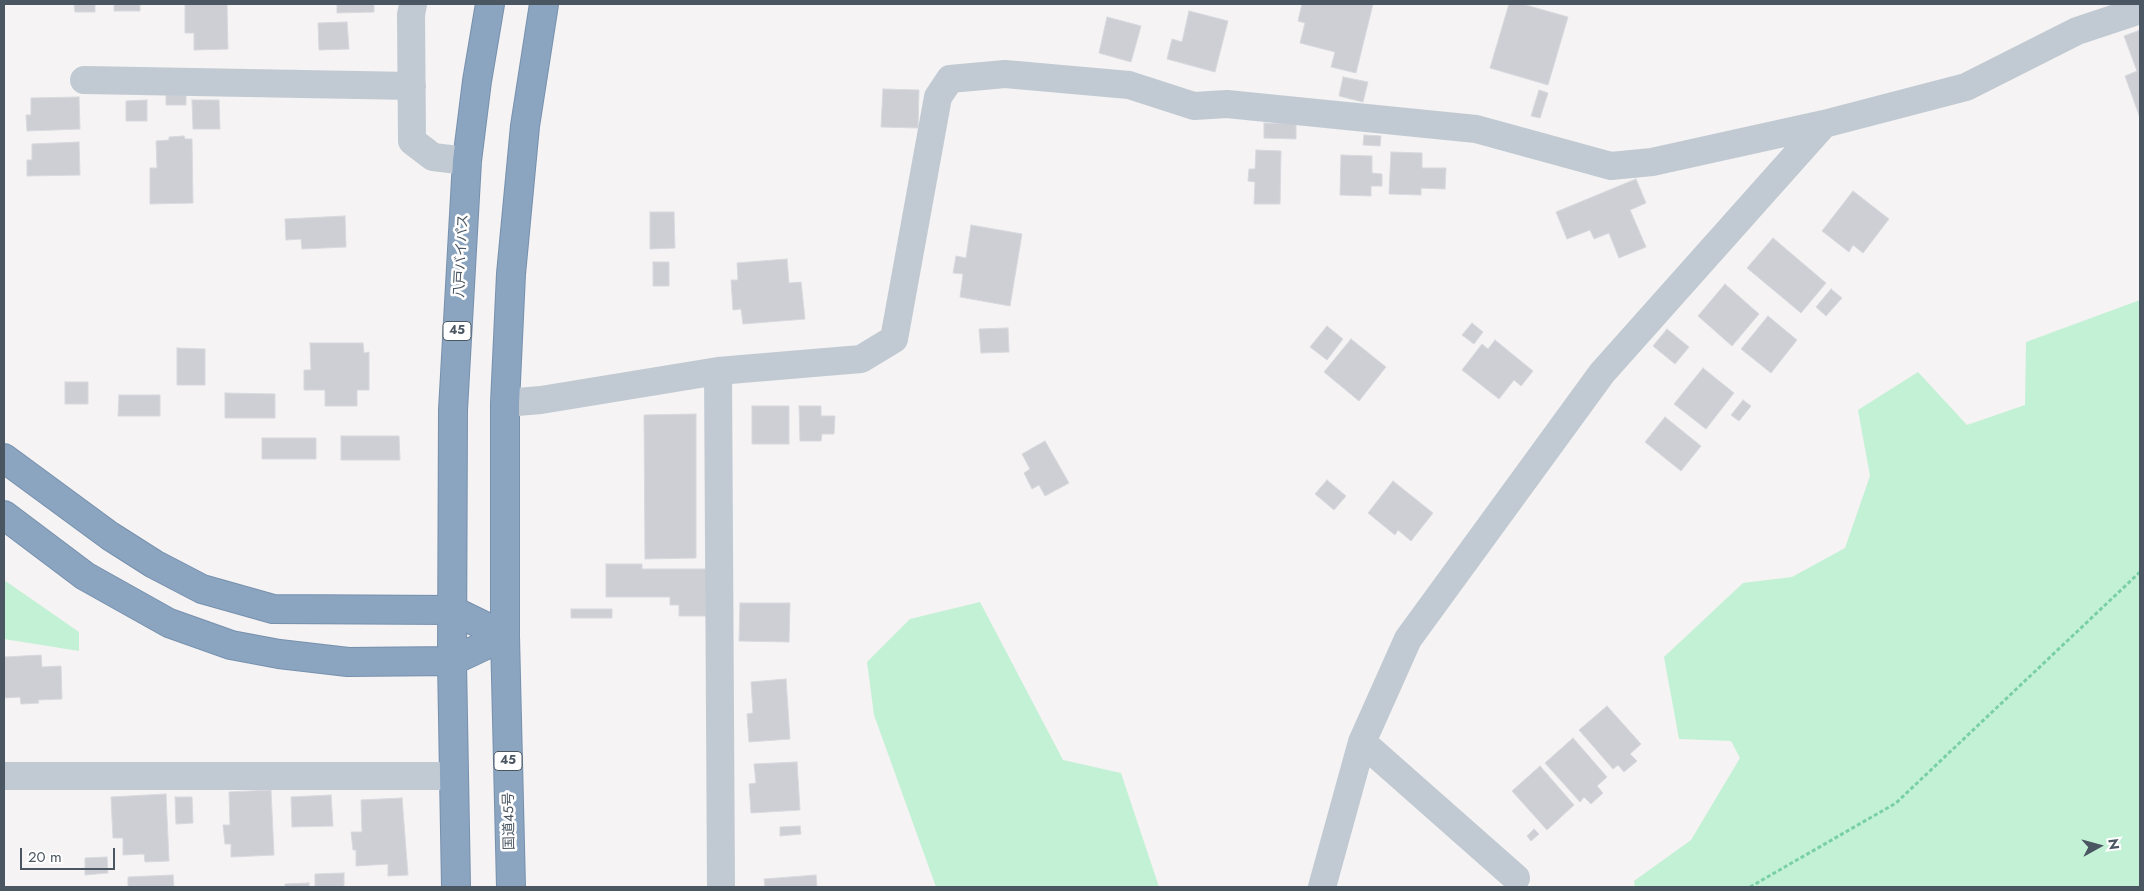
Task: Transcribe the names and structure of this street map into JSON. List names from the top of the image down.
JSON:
{
  "streets": {
    "highway": ["八戸バイパス", "45", "国道45号"]
  },
  "crossings": [
    ["八戸バイパス", "45"],
    ["45", "国道45号"]
  ],
  "scale_bar": "20 m",
  "north": "right"
}
